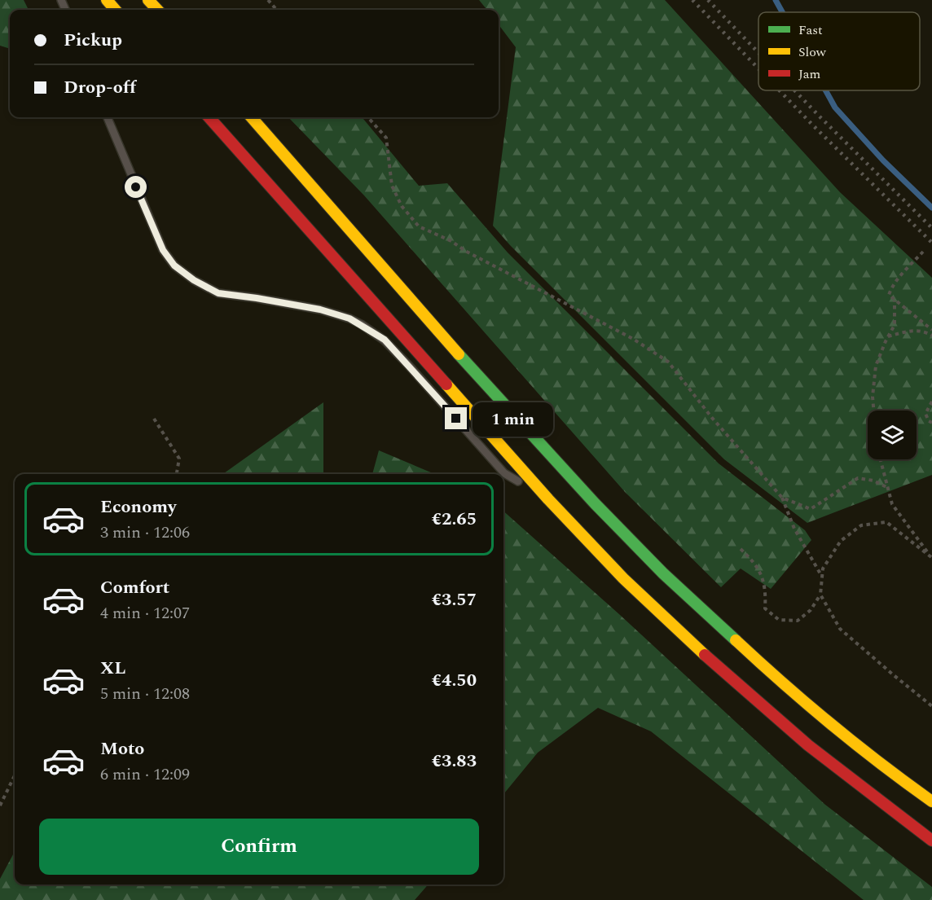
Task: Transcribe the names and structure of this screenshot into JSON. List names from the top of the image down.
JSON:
{
  "legend": ["Fast", "Slow", "Jam"],
  "page": {
    "banner": ["Pickup", "Drop-off"],
    "bubble": "1 min",
    "list": [
      {
        "name": "Economy",
        "note": "3 min · 12:06",
        "value": "€2.65"
      },
      {
        "name": "Comfort",
        "note": "4 min · 12:07",
        "value": "€3.57"
      },
      {
        "name": "XL",
        "note": "5 min · 12:08",
        "value": "€4.50"
      },
      {
        "name": "Moto",
        "note": "6 min · 12:09",
        "value": "€3.83"
      }
    ],
    "buttons": "Confirm"
  }
}
